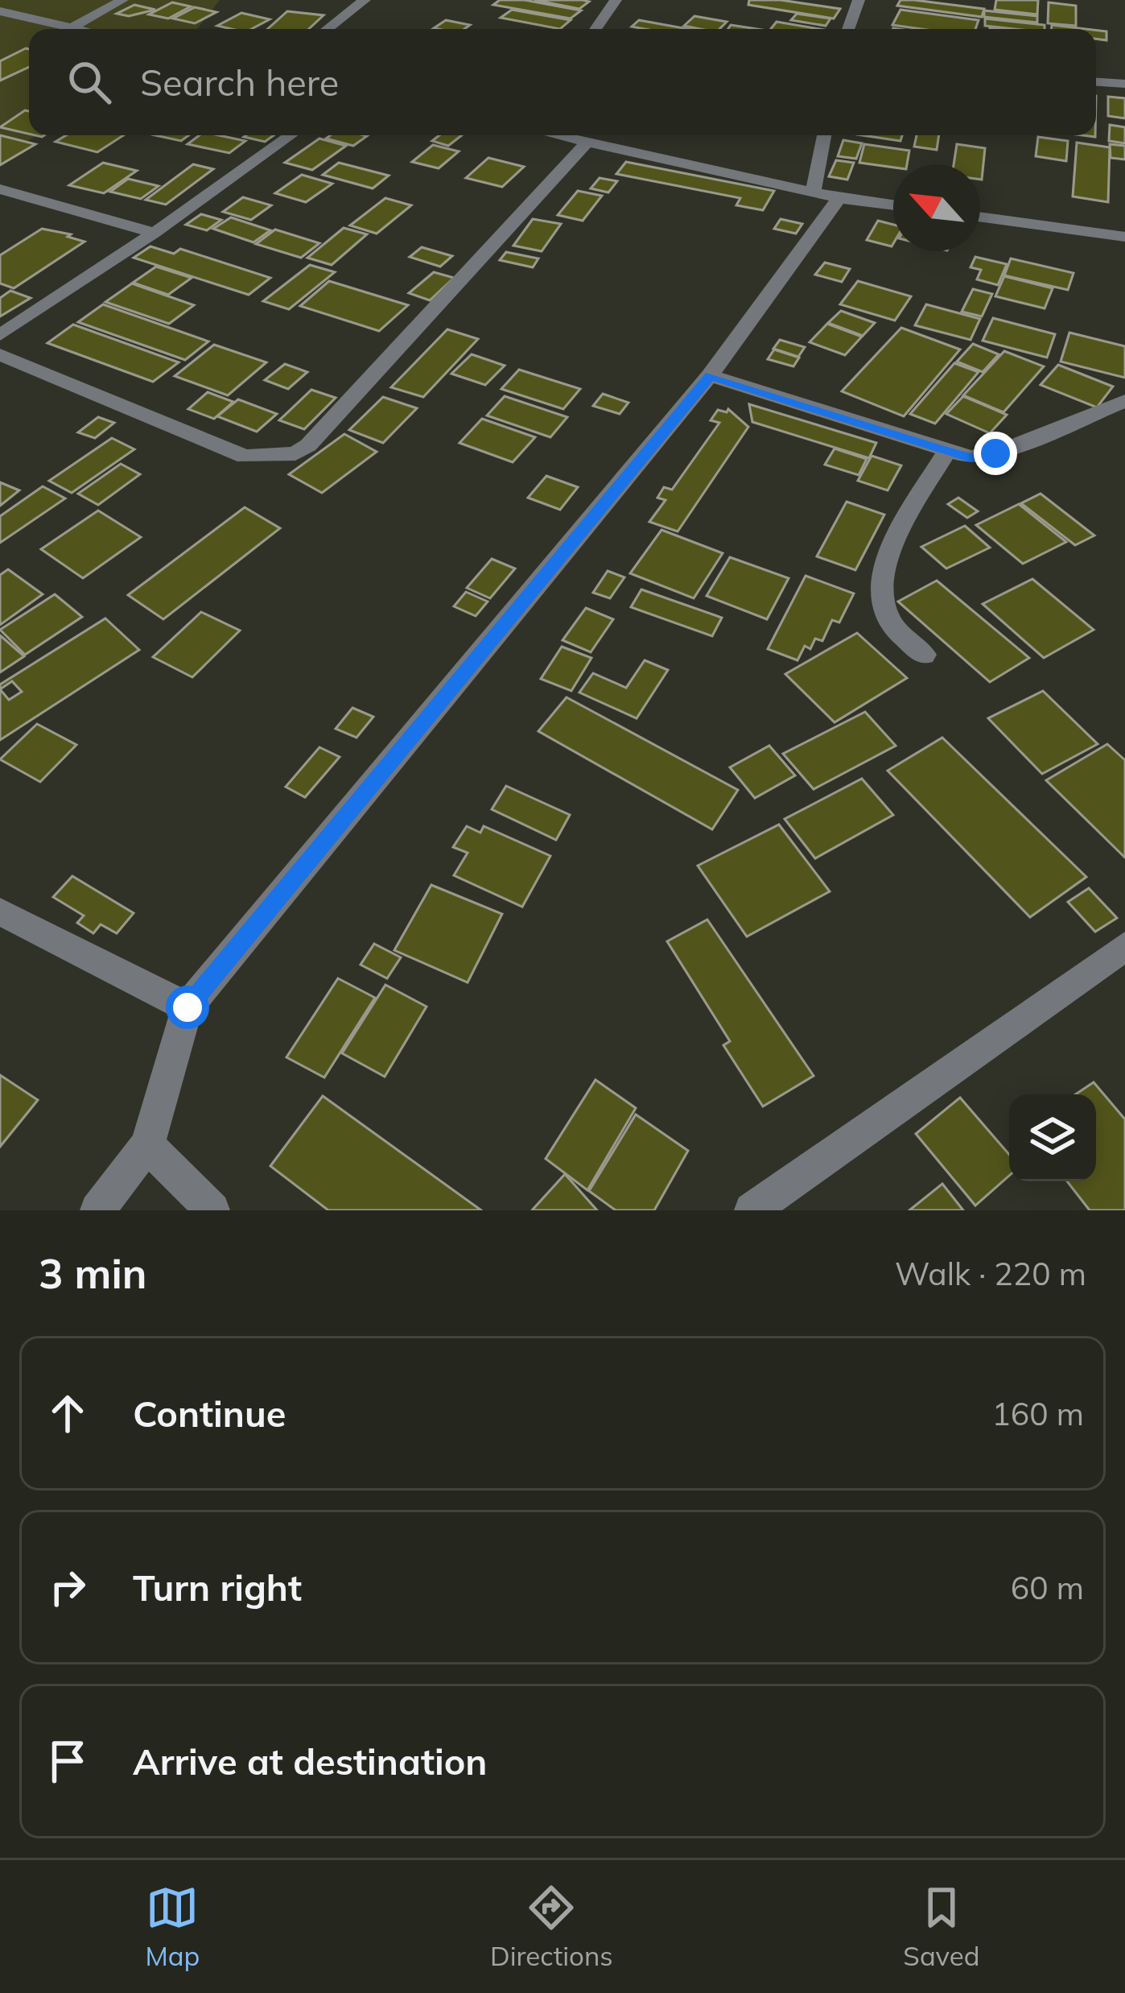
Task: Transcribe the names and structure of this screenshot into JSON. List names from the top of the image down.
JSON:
{
  "north": "top left",
  "page": {
    "search": "Search here",
    "heading": ["3 min", "Walk · 220 m"],
    "list": [
      ["Continue", "160 m"],
      ["Turn right", "60 m"],
      "Arrive at destination"
    ],
    "nav": ["Map", "Directions", "Saved"]
  }
}
